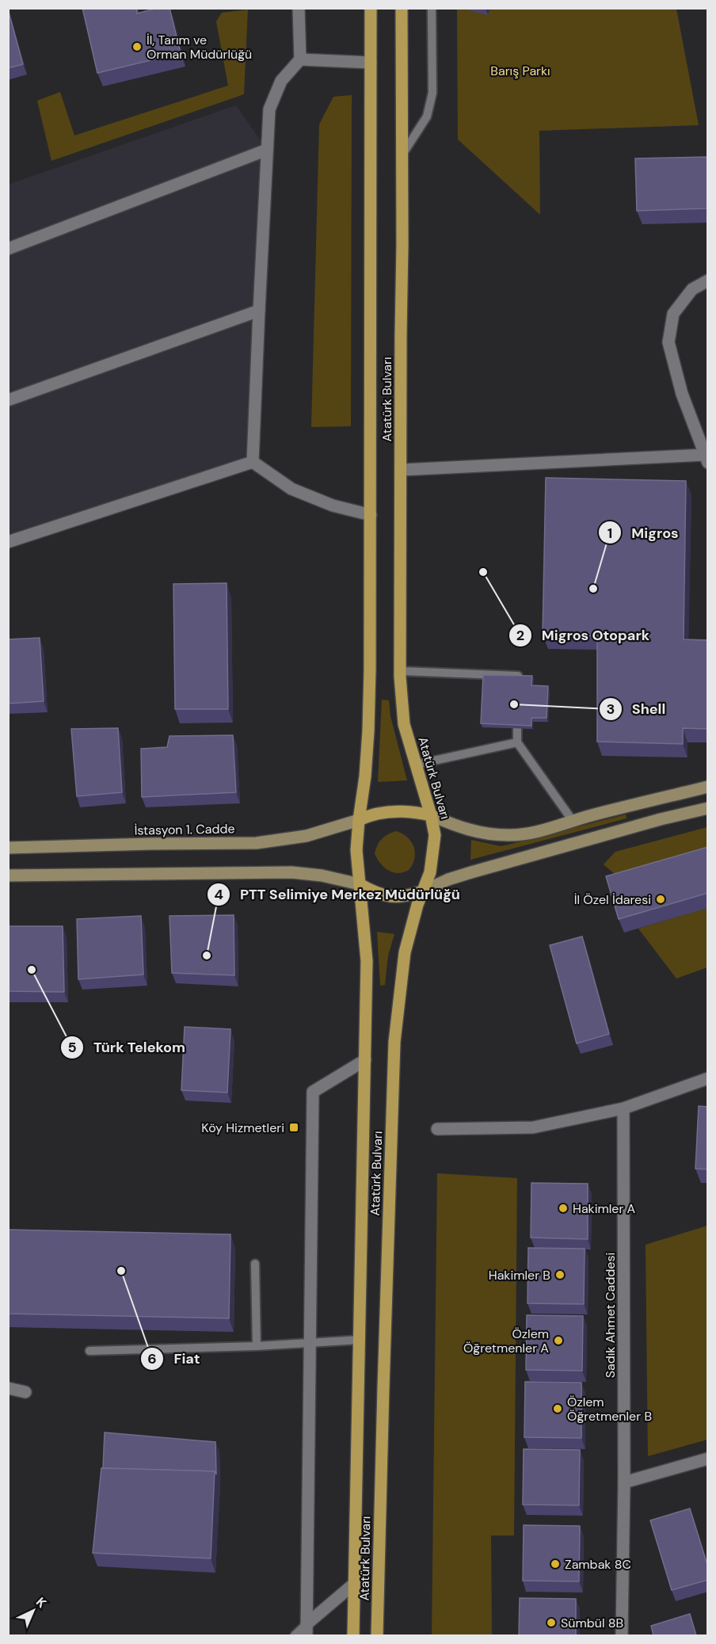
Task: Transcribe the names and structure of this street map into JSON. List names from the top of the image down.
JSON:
{
  "streets": {
    "main road": ["Atatürk Bulvarı", "İstasyon 1. Cadde"],
    "street": ["Sadık Ahmet Caddesi"]
  },
  "crossings": [
    ["Atatürk Bulvarı", "İstasyon 1. Cadde"]
  ],
  "parks": ["Barış Parkı"],
  "places": {
    "other": [
      "İl, Tarım ve Orman Müdürlüğü",
      "Migros Otopark",
      "Migros",
      "Shell",
      "İl Özel İdaresi",
      "PTT Selimiye Merkez Müdürlüğü",
      "Türk Telekom",
      "Hakimler A",
      "Fiat",
      "Hakimler B",
      "Özlem Öğretmenler A",
      "Özlem Öğretmenler B",
      "Zambak 8C",
      "Sümbül 8B"
    ],
    "transit": ["Köy Hizmetleri"]
  },
  "north": "top right"
}
